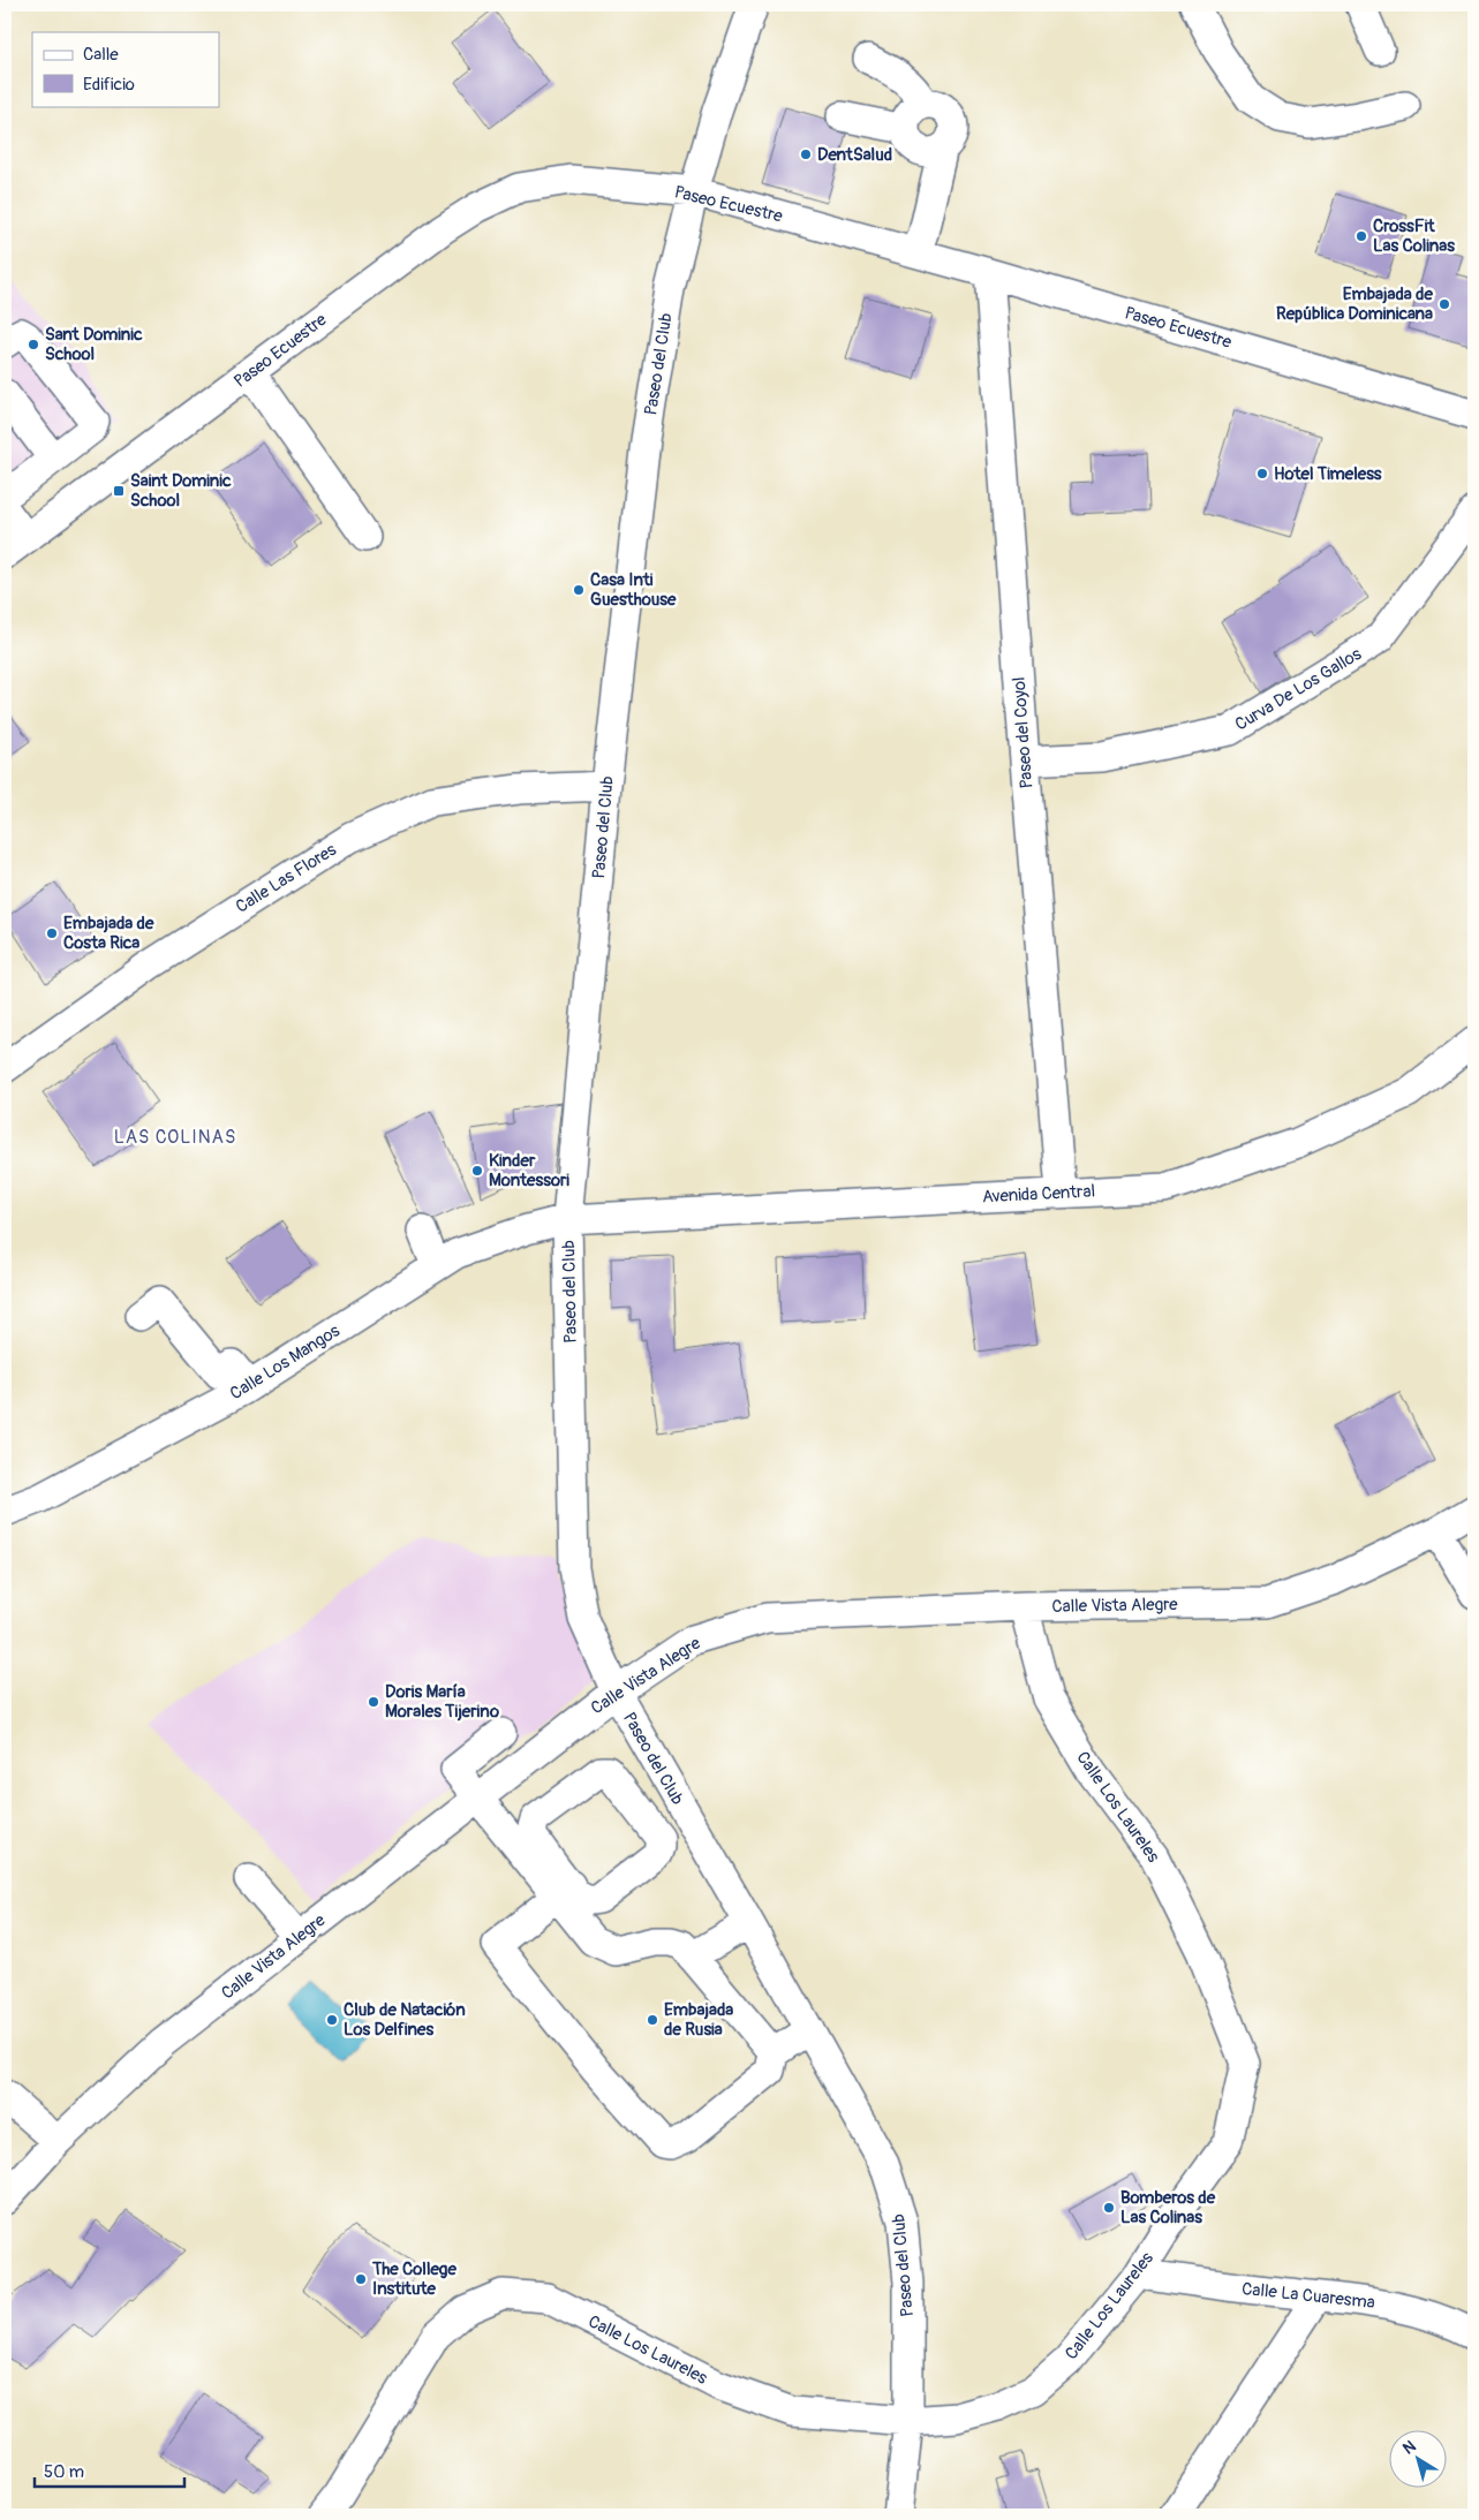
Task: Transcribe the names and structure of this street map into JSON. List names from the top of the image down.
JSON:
{
  "streets": {
    "street": [
      "Paseo Ecuestre",
      "Paseo del Club",
      "Curva De Los Gallos",
      "Paseo del Coyol",
      "Calle Las Flores",
      "Avenida Central",
      "Calle Los Mangos",
      "Calle Vista Alegre",
      "Calle Los Laureles",
      "Calle La Cuaresma"
    ]
  },
  "crossings": [
    ["Paseo Ecuestre", "Paseo del Club"],
    ["Paseo Ecuestre", "Paseo del Coyol"],
    ["Paseo del Club", "Calle Las Flores"],
    ["Paseo del Club", "Avenida Central"],
    ["Paseo del Club", "Calle Los Mangos"],
    ["Paseo del Club", "Calle Vista Alegre"],
    ["Paseo del Club", "Calle Los Laureles"],
    ["Curva De Los Gallos", "Paseo del Coyol"],
    ["Paseo del Coyol", "Avenida Central"],
    ["Avenida Central", "Calle Los Mangos"],
    ["Calle Vista Alegre", "Calle Los Laureles"],
    ["Calle Los Laureles", "Calle La Cuaresma"]
  ],
  "districts": ["LAS COLINAS"],
  "places": {
    "other": [
      "DentSalud",
      "CrossFit Las Colinas",
      "Embajada de República Dominicana",
      "Sant Dominic School",
      "Hotel Timeless",
      "Casa Inti Guesthouse",
      "Embajada de Costa Rica",
      "Kinder Montessori",
      "Doris María Morales Tijerino",
      "Club de Natación Los Delfines",
      "Embajada de Rusia",
      "Bomberos de Las Colinas",
      "The College Institute"
    ],
    "transit": ["Saint Dominic School"]
  },
  "legend": ["Calle", "Edificio"],
  "scale_bar": "50 m",
  "north": "top left"
}
